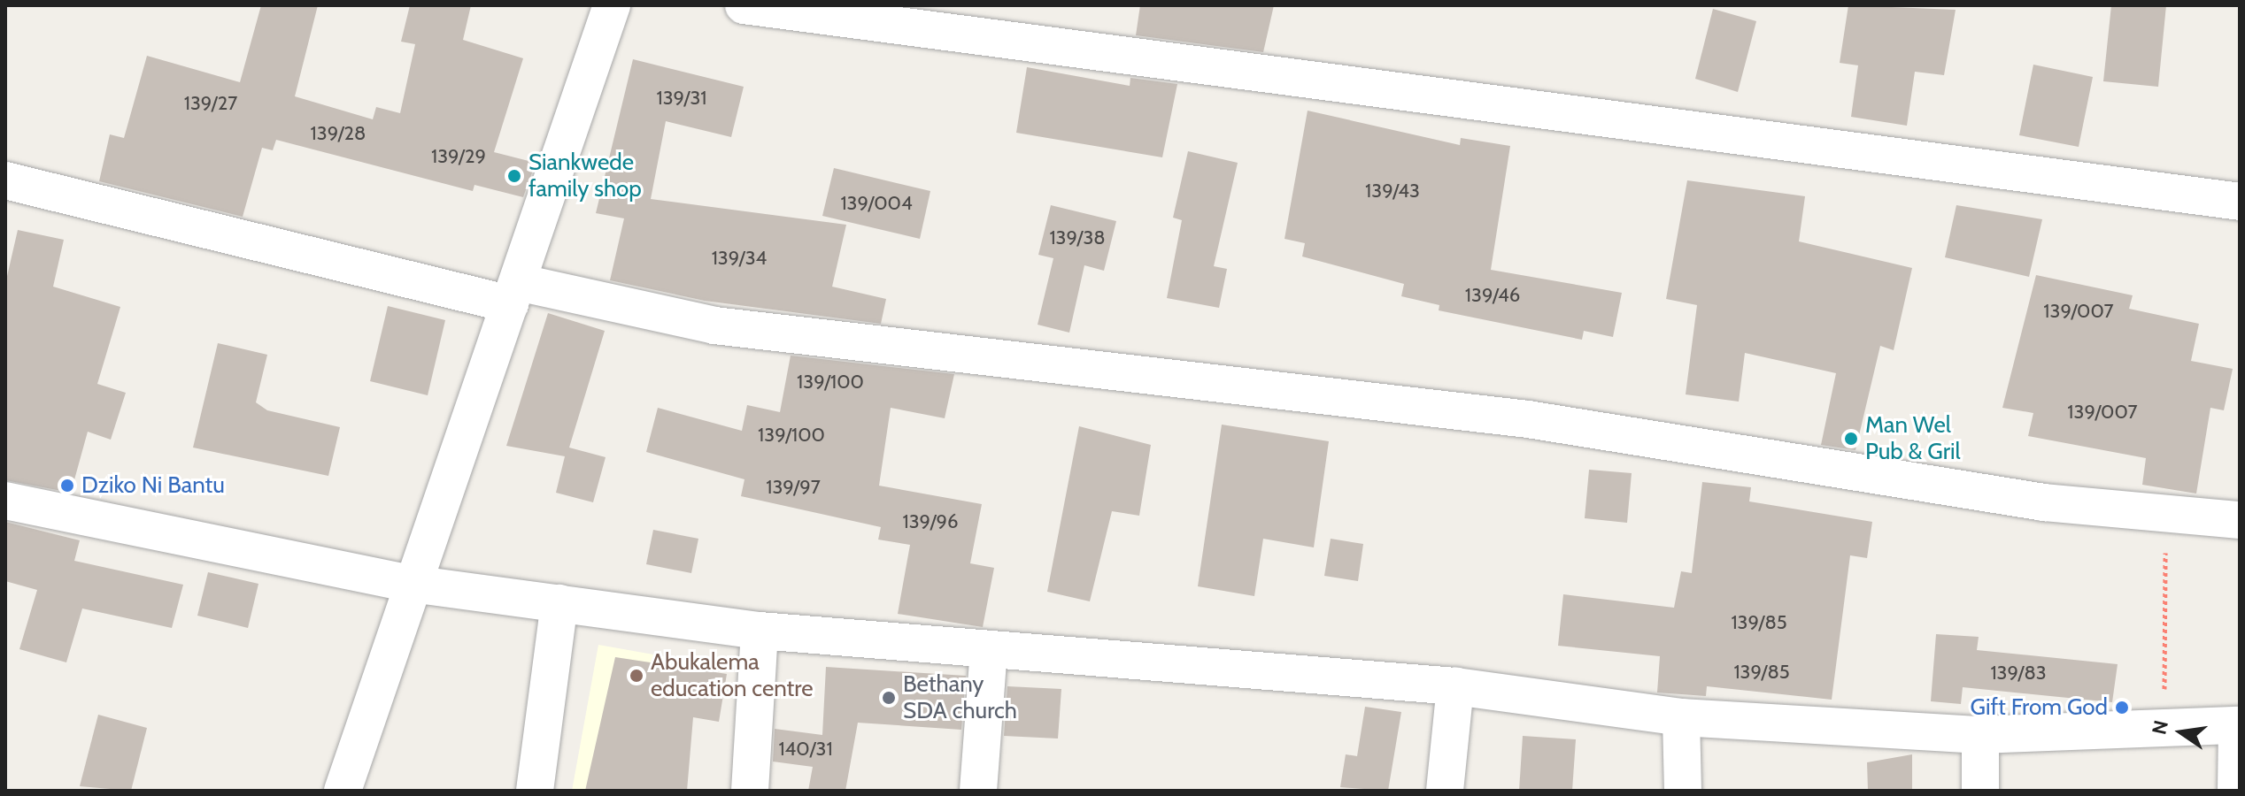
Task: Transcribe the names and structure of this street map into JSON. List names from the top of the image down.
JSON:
{
  "places": [
    "Siankwede family shop",
    "Man Wel Pub & Gril",
    "Dziko Ni Bantu",
    "Abukalema education centre",
    "Bethany SDA church",
    "Gift From God"
  ],
  "house_numbers": [
    "139/31",
    "139/27",
    "139/28",
    "139/29",
    "139/43",
    "139/004",
    "139/38",
    "139/34",
    "139/46",
    "139/007",
    "139/100",
    "139/007",
    "139/100",
    "139/97",
    "139/96",
    "139/85",
    "139/85",
    "139/83",
    "140/31"
  ],
  "north": "left"
}
